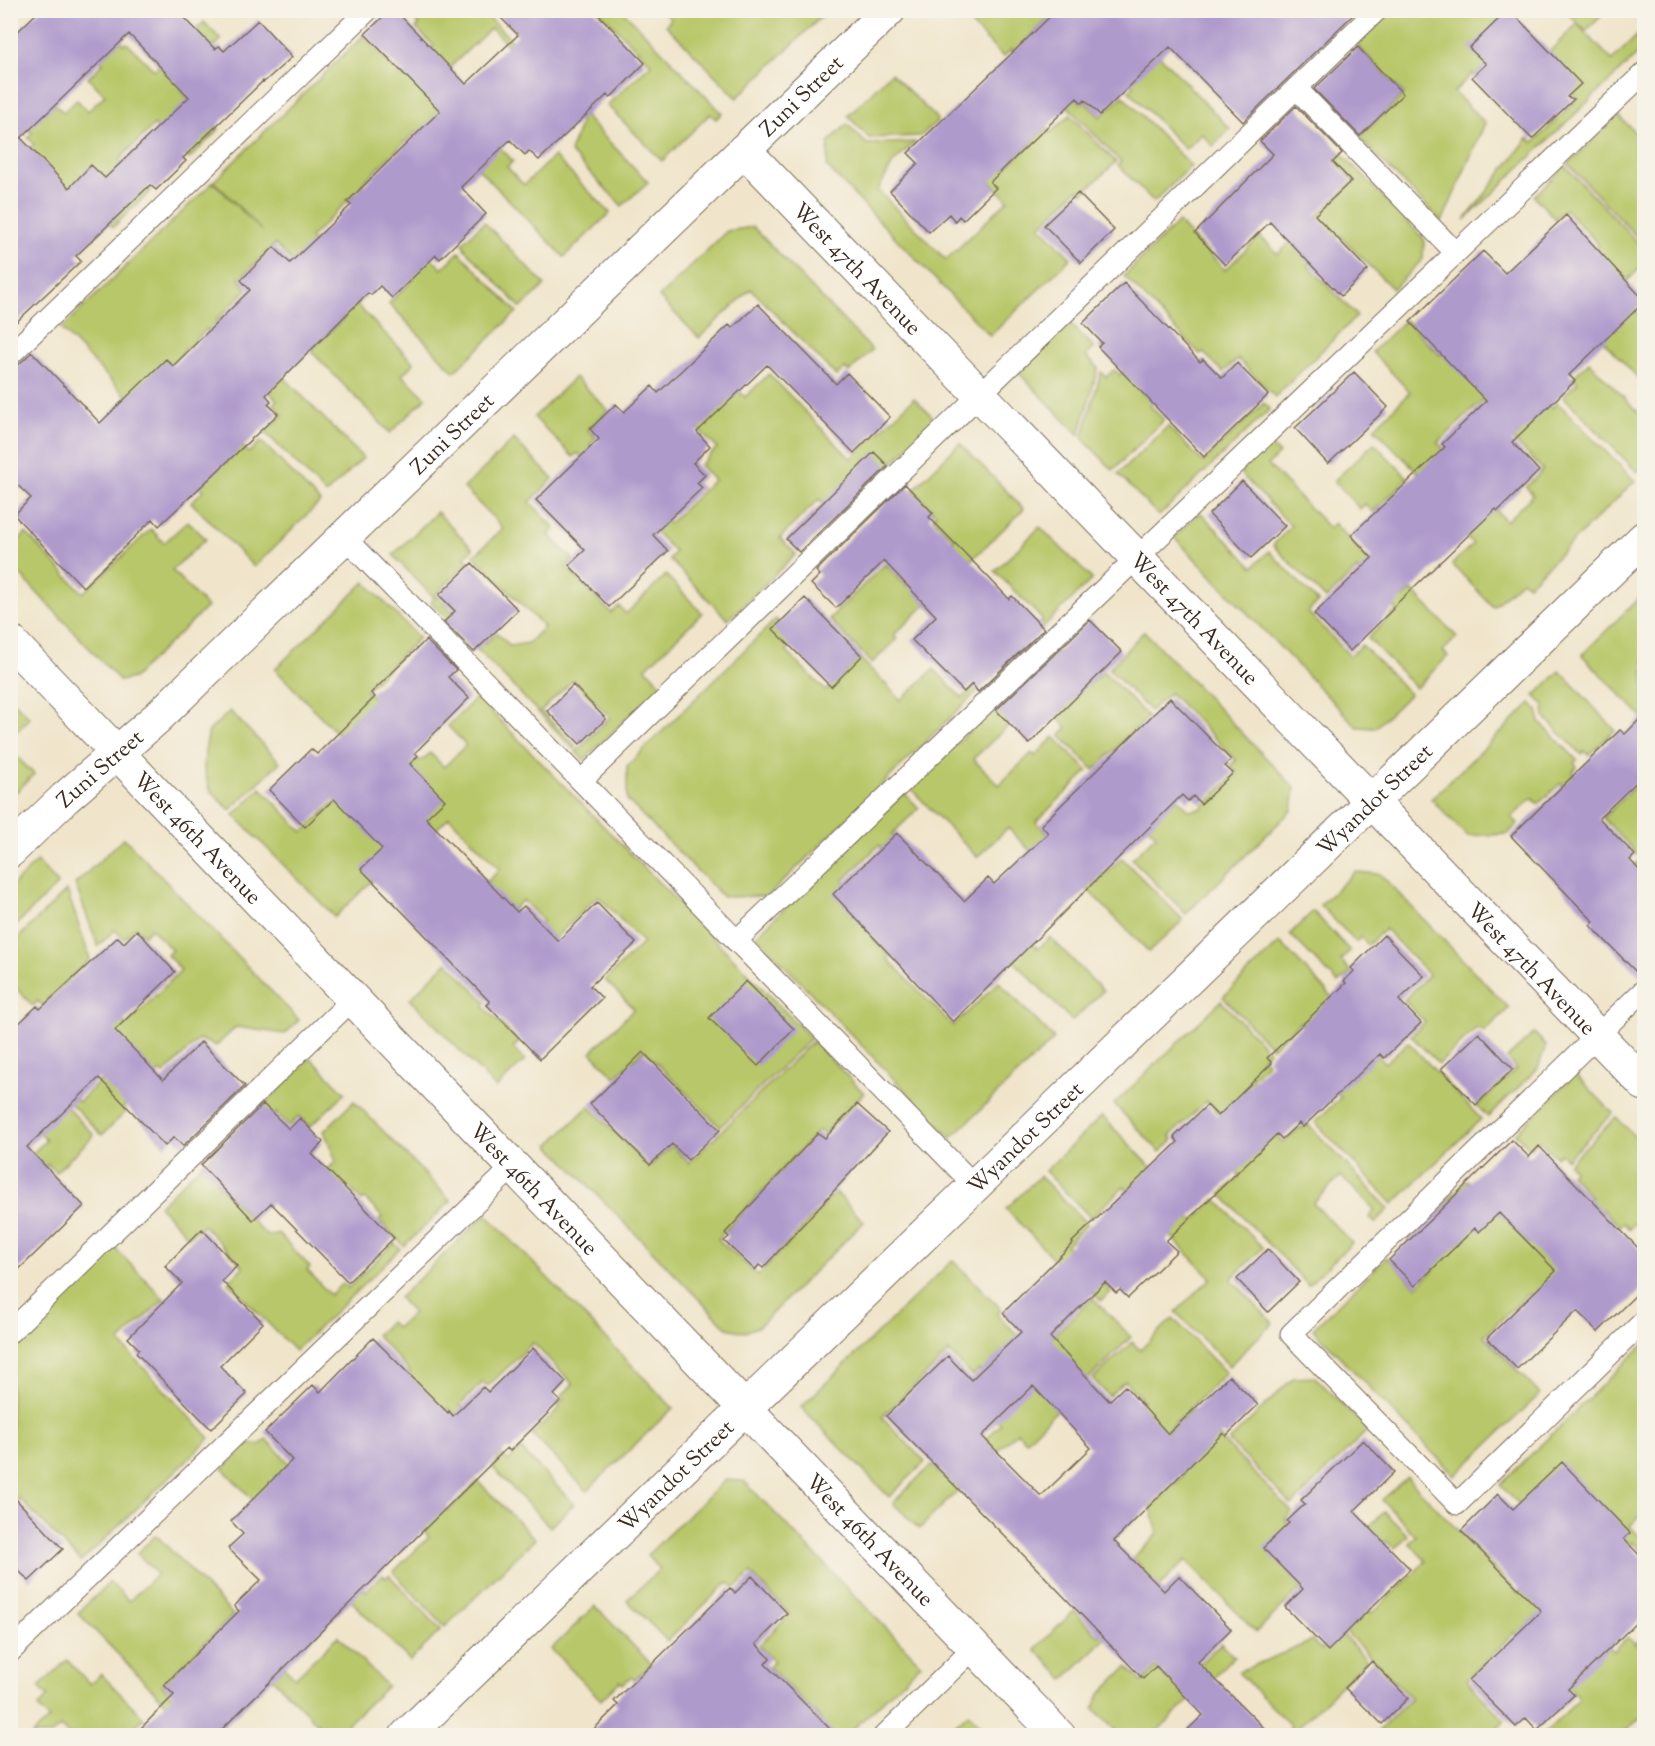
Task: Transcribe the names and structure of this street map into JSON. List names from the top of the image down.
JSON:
{
  "streets": {
    "street": [
      "Zuni Street",
      "West 47th Avenue",
      "Wyandot Street",
      "West 46th Avenue"
    ]
  },
  "crossings": [
    ["Zuni Street", "West 47th Avenue"],
    ["Zuni Street", "West 46th Avenue"],
    ["West 47th Avenue", "Wyandot Street"],
    ["Wyandot Street", "West 46th Avenue"]
  ]
}
